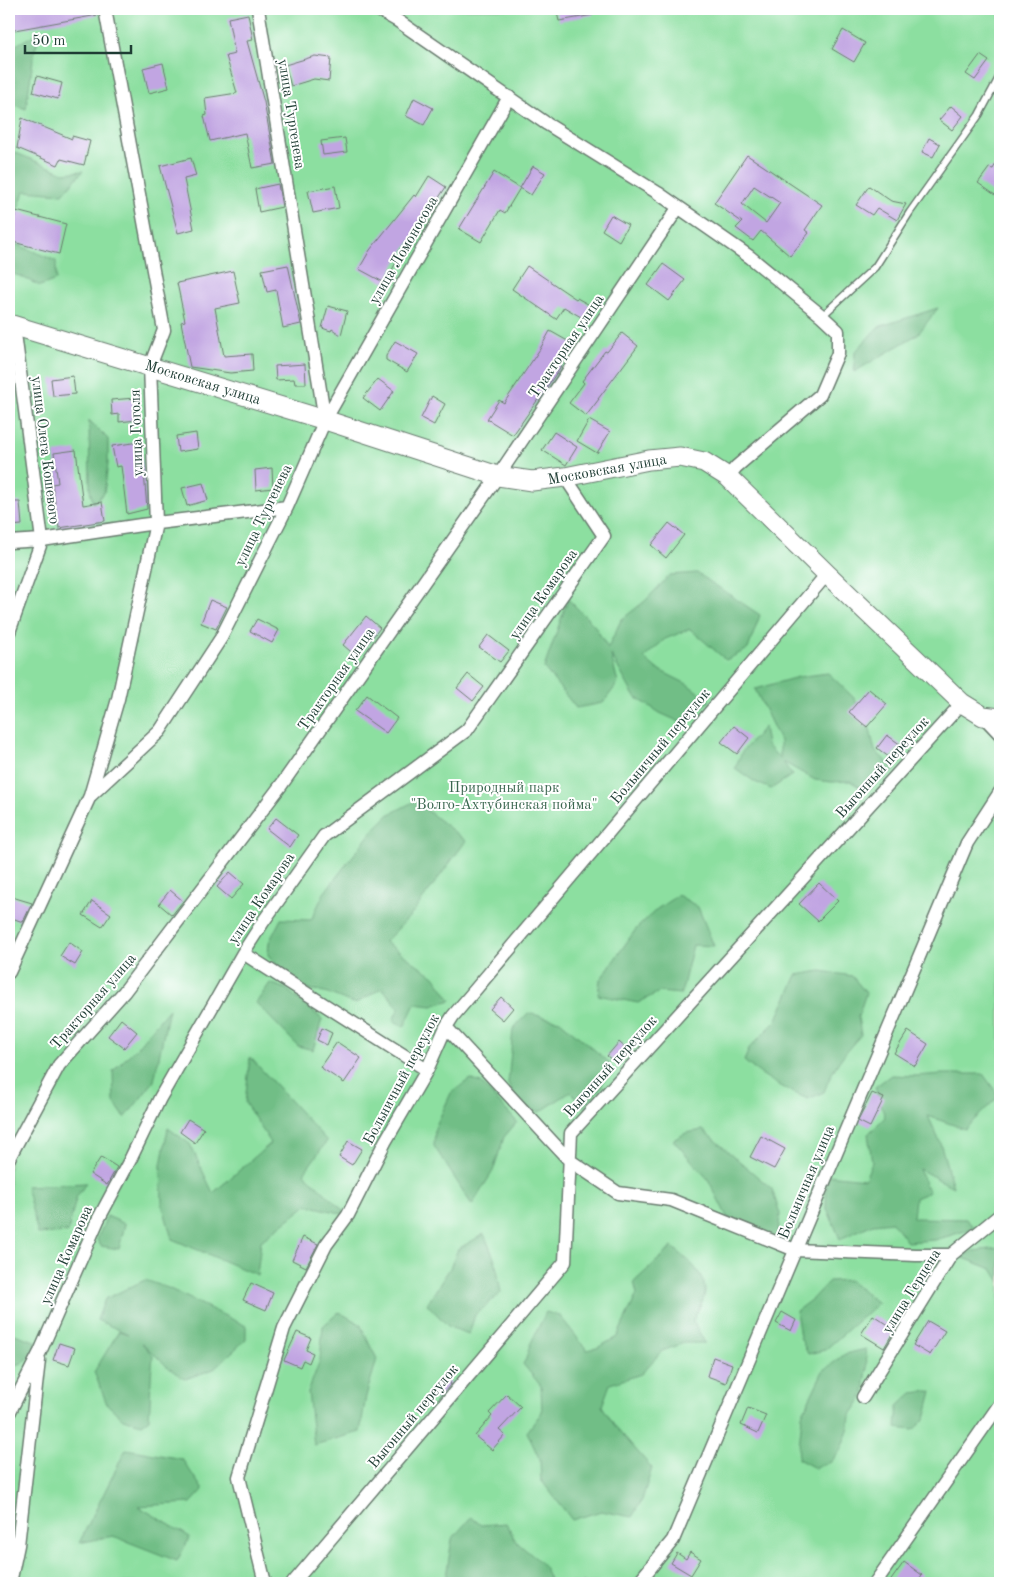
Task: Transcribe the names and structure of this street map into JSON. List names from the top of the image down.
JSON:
{
  "streets": {
    "street": [
      "улица Тургенева",
      "улица Ломоносова",
      "Тракторная улица",
      "Московская улица",
      "улица Гоголя",
      "улица Олега Кошевого",
      "улица Комарова",
      "Больничный переулок",
      "Выгонный переулок",
      "Больничная улица",
      "улица Герцена"
    ]
  },
  "crossings": [
    ["улица Тургенева", "улица Ломоносова"],
    ["улица Тургенева", "Московская улица"],
    ["улица Тургенева", "улица Гоголя"],
    ["улица Ломоносова", "Московская улица"],
    ["Тракторная улица", "Московская улица"],
    ["Московская улица", "улица Гоголя"],
    ["Московская улица", "улица Олега Кошевого"],
    ["Московская улица", "улица Комарова"],
    ["Московская улица", "Больничный переулок"],
    ["Московская улица", "Выгонный переулок"]
  ],
  "parks": ["Природный парк \"Волго-Ахтубинская пойма\""],
  "scale_bar": "50 m"
}
